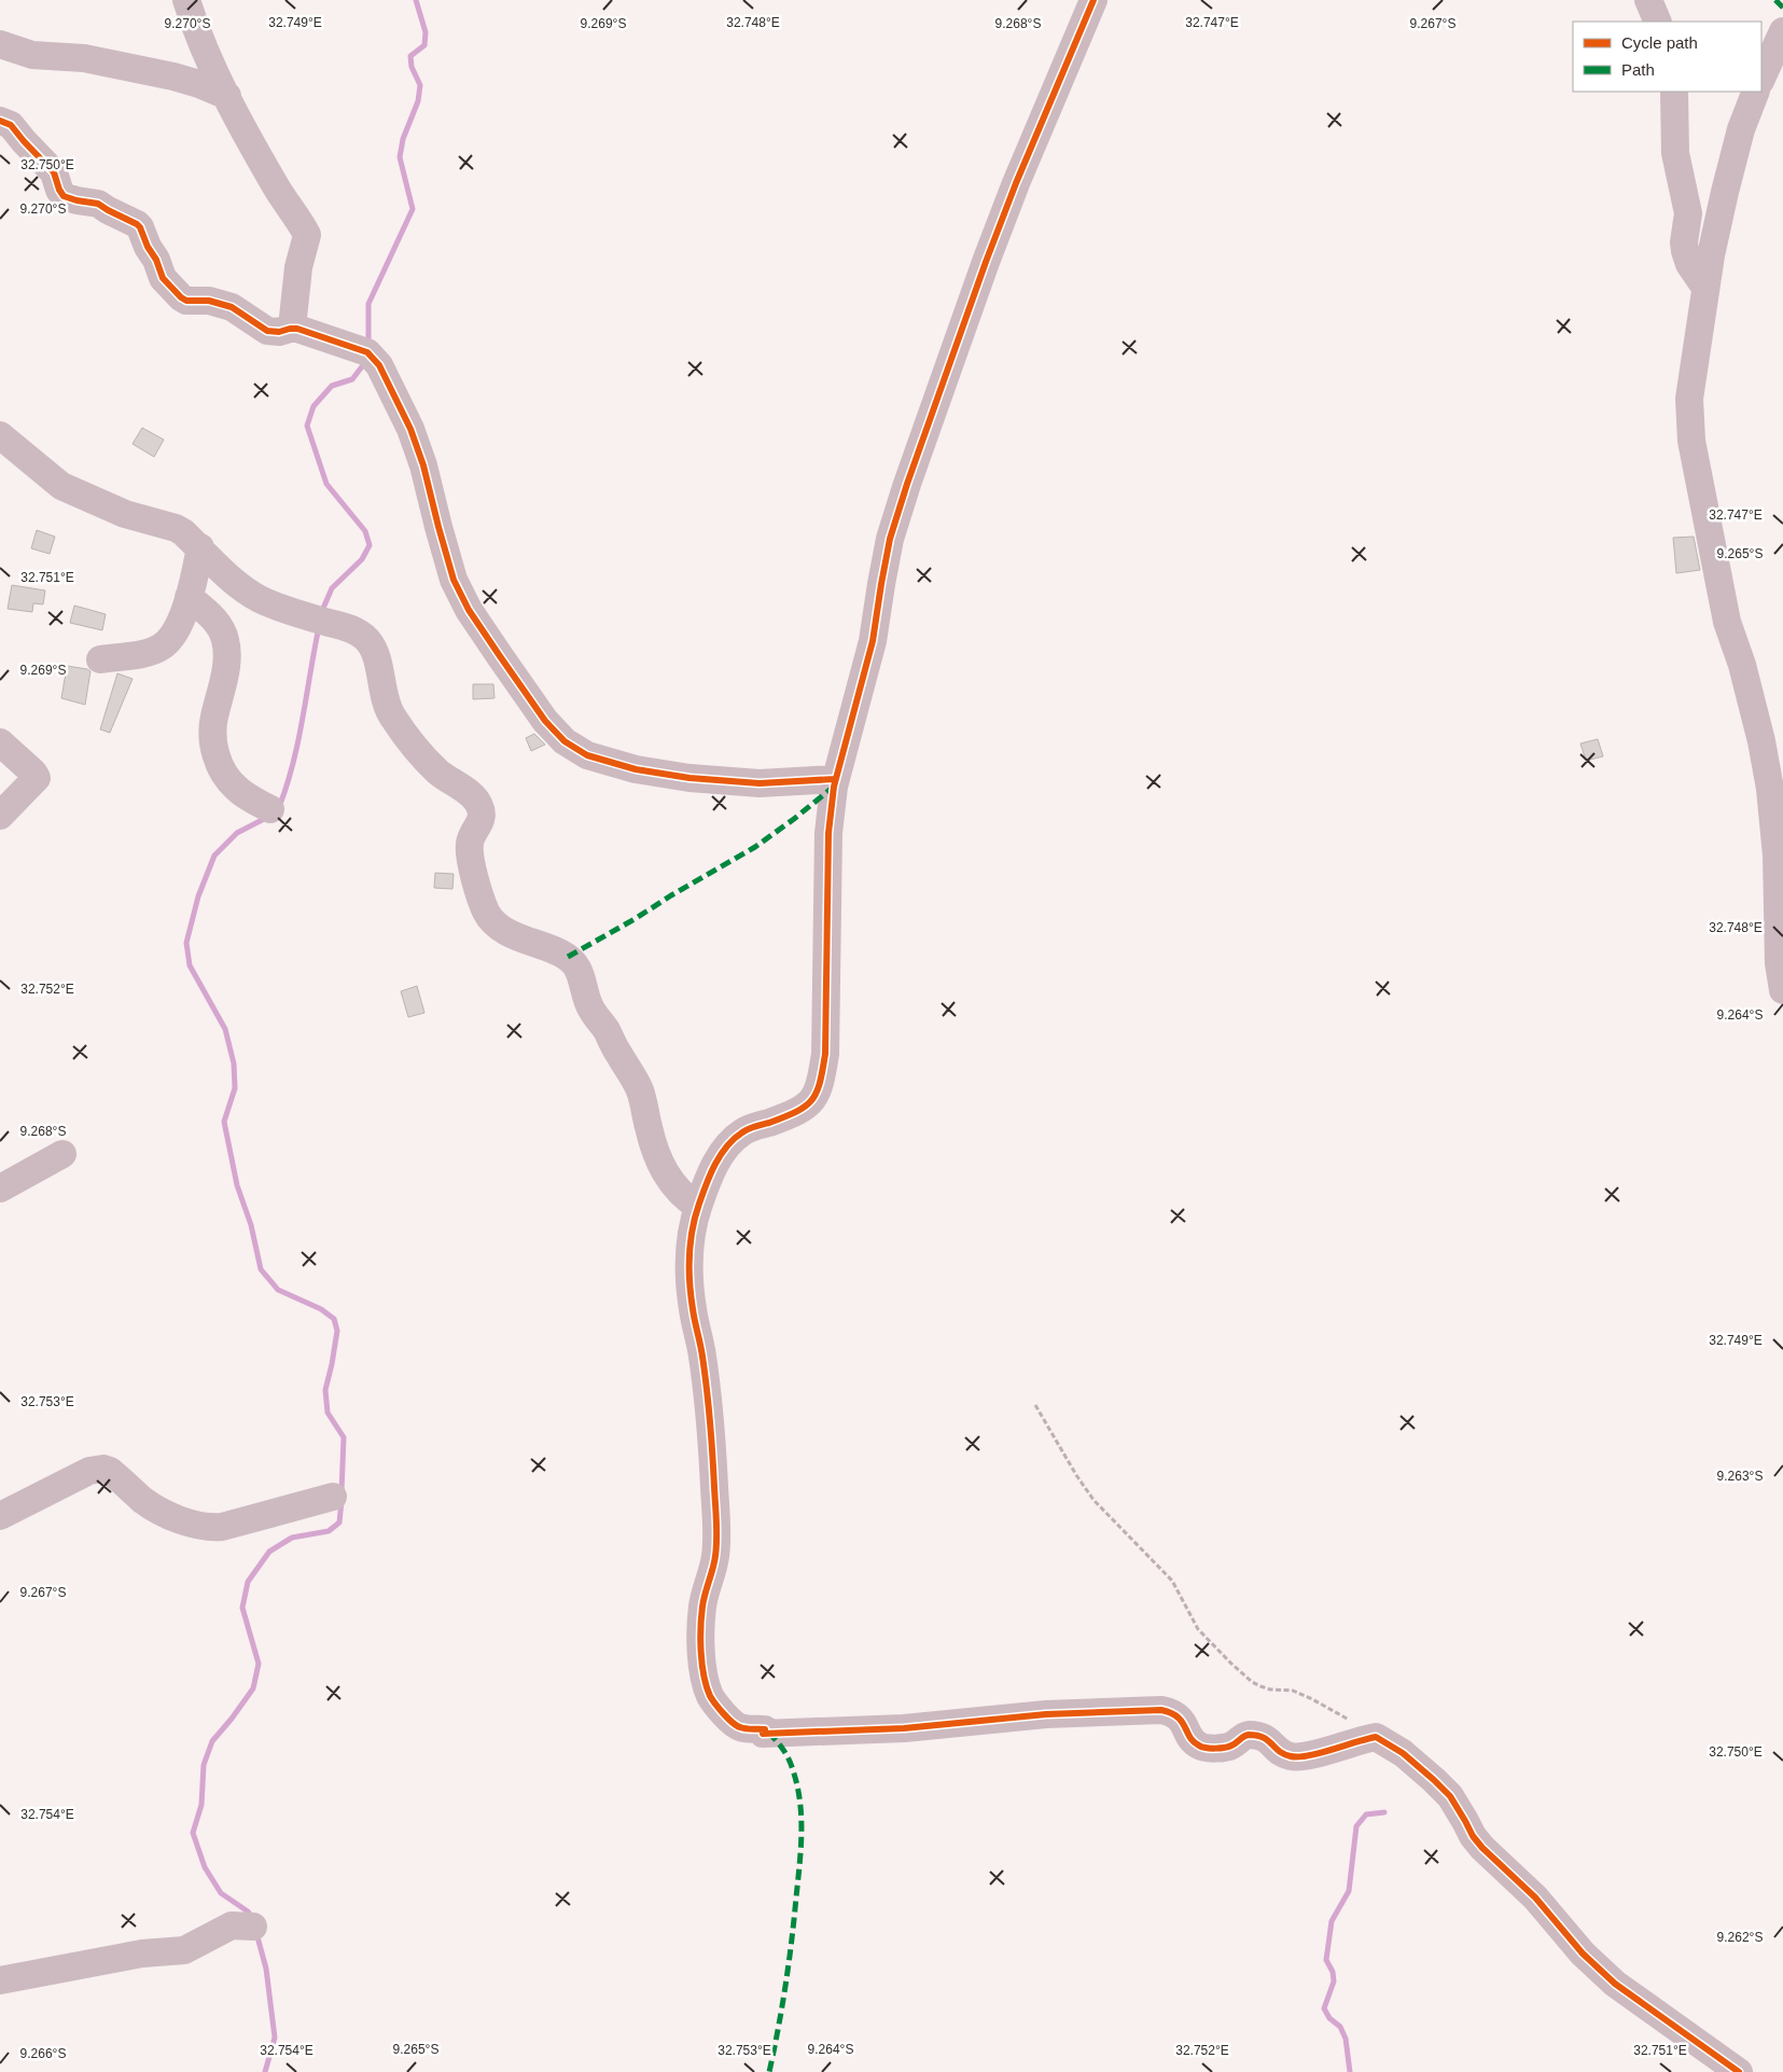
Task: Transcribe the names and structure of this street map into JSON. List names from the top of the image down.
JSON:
{
  "legend": ["Cycle path", "Path"],
  "coordinates": [
    "32.749°E",
    "32.748°E",
    "32.747°E",
    "9.270°S",
    "9.269°S",
    "9.268°S",
    "9.267°S",
    "32.750°E",
    "9.265°S",
    "32.751°E",
    "32.752°E",
    "9.264°S",
    "32.753°E",
    "9.263°S",
    "32.754°E",
    "9.262°S",
    "9.266°S"
  ]
}
